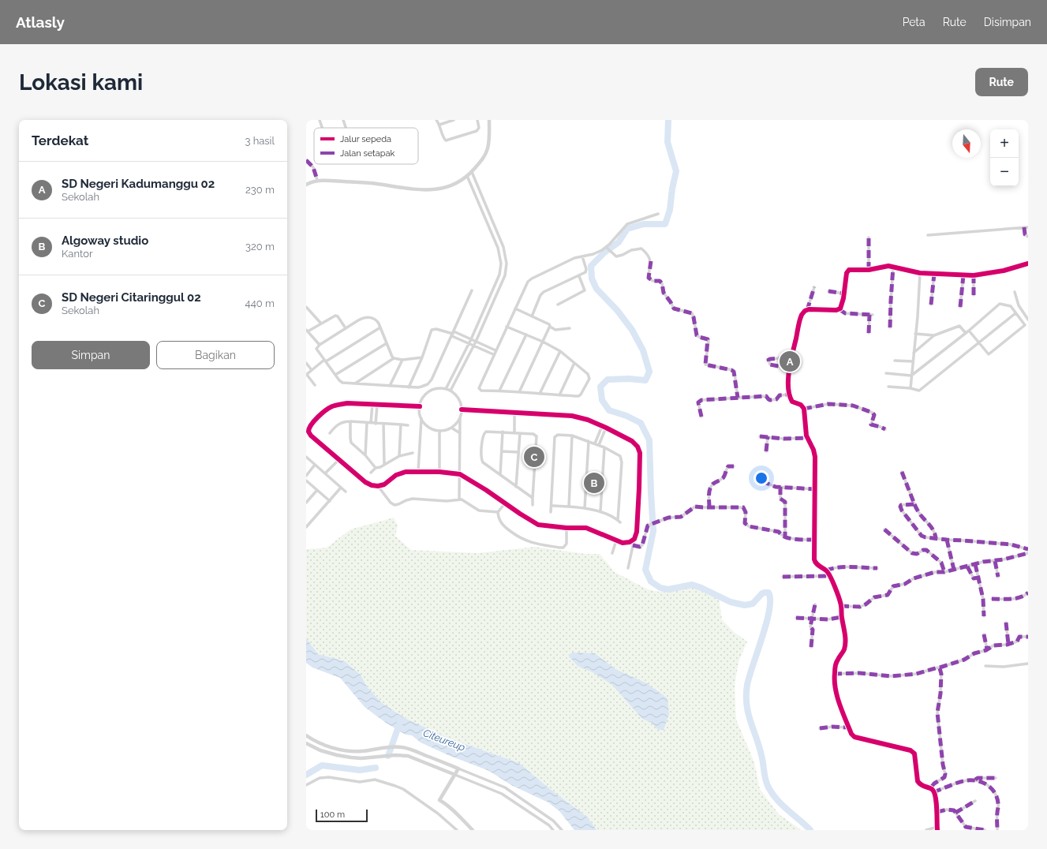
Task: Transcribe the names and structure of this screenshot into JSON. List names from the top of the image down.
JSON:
{
  "water": ["Citeureup"],
  "legend": ["Jalur sepeda", "Jalan setapak"],
  "scale_bar": "100 m",
  "north": "bottom",
  "page": {
    "header": "Atlasly",
    "nav": ["Peta", "Rute", "Disimpan"],
    "buttons": [
      "Rute",
      ["Simpan", "Bagikan"]
    ],
    "title": "Lokasi kami",
    "heading": ["Terdekat", "3 hasil"],
    "map_buttons": ["+", "−"],
    "list": [
      {
        "mark": "A",
        "name": "SD Negeri Kadumanggu 02",
        "note": "Sekolah",
        "value": "230 m"
      },
      {
        "mark": "B",
        "name": "Algoway studio",
        "note": "Kantor",
        "value": "320 m"
      },
      {
        "mark": "C",
        "name": "SD Negeri Citaringgul 02",
        "note": "Sekolah",
        "value": "440 m"
      }
    ],
    "pins": ["A", "C", "B"],
    "scale": "100 m"
  }
}
